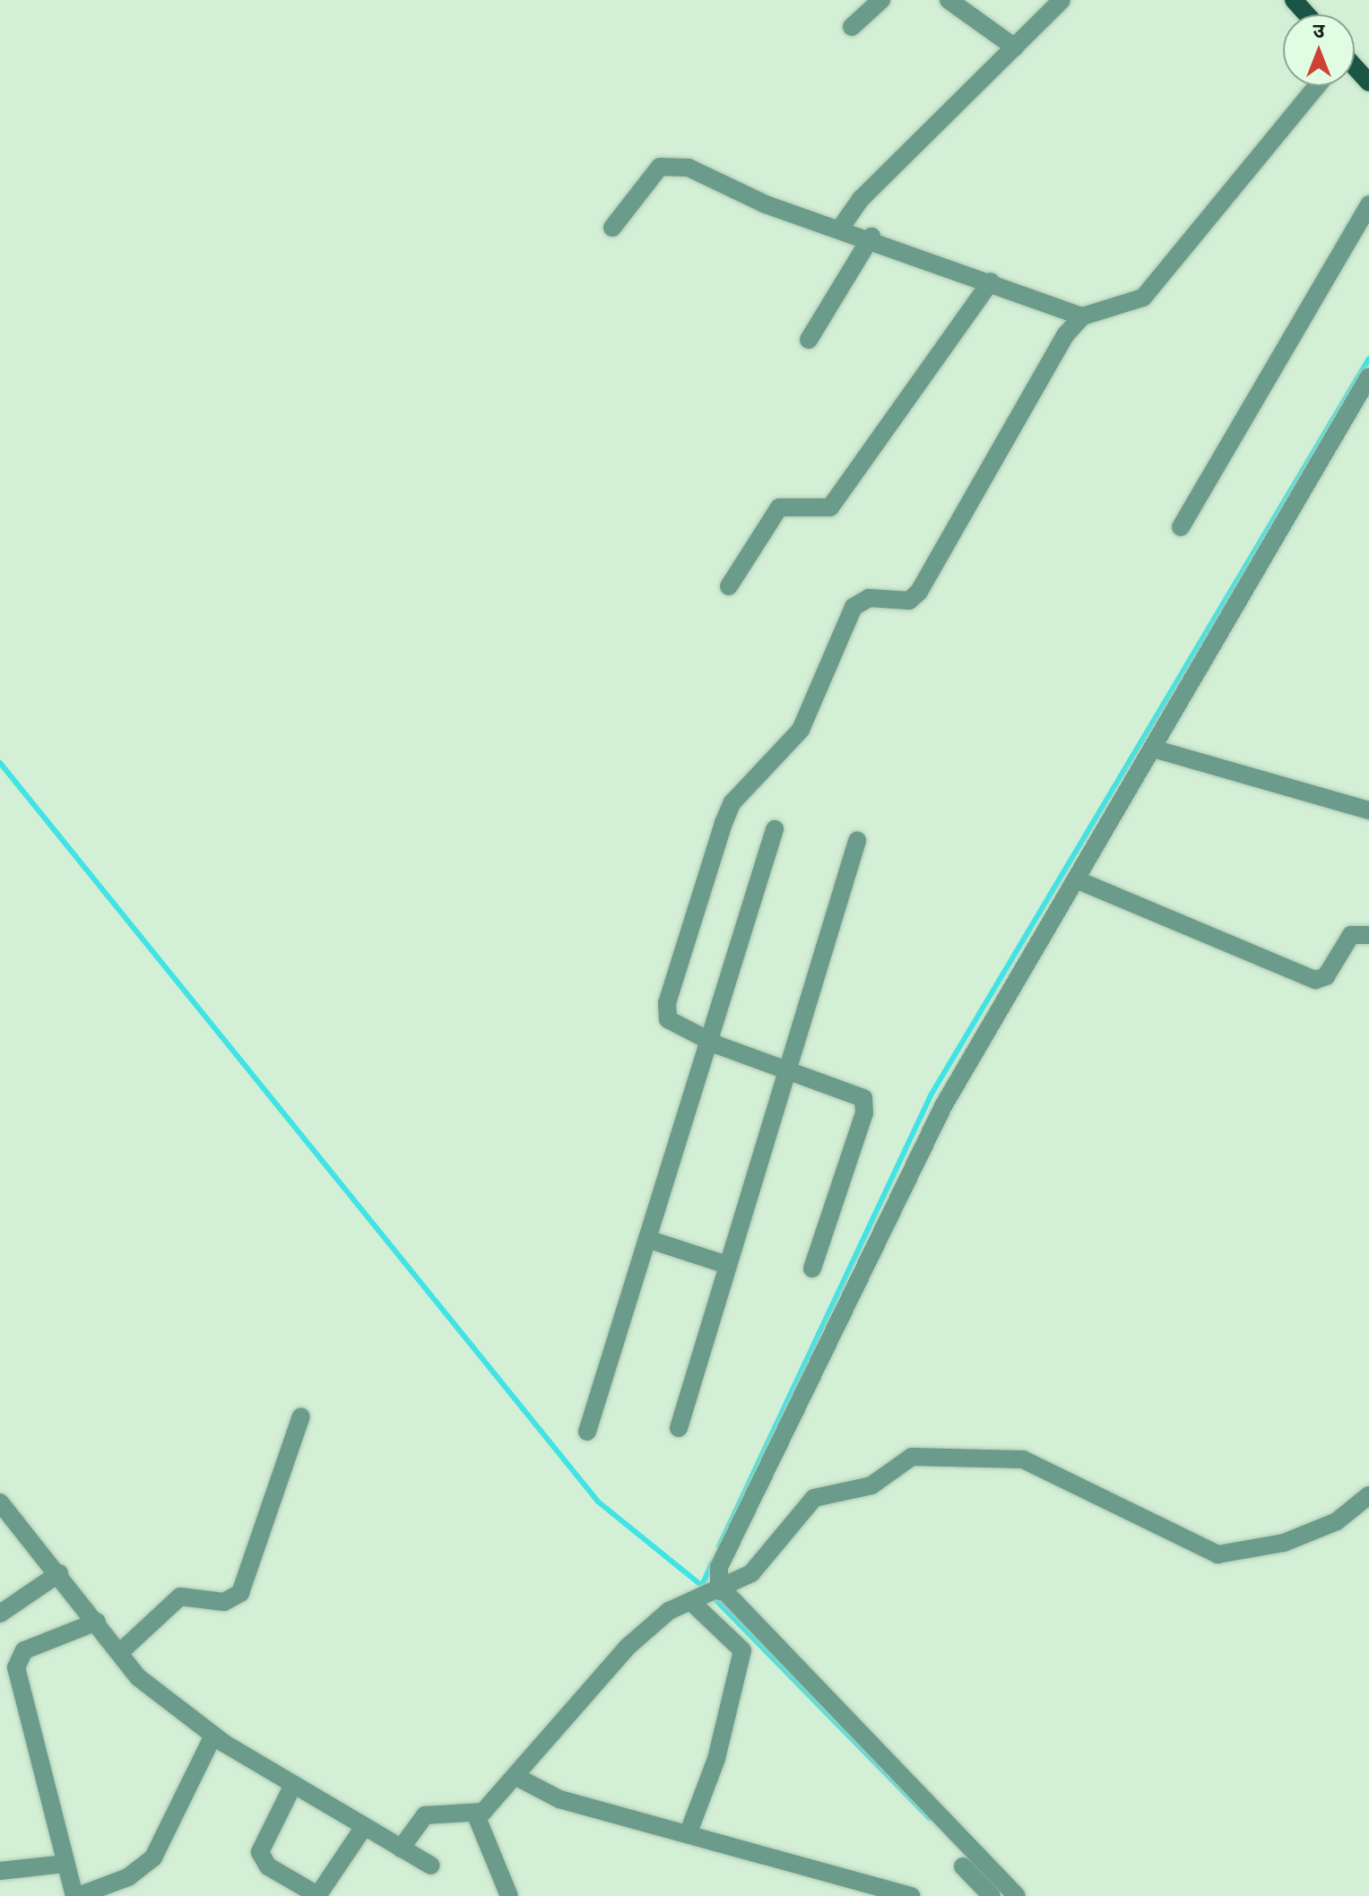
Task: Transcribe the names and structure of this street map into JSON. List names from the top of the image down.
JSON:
{
  "north": "top"
}
